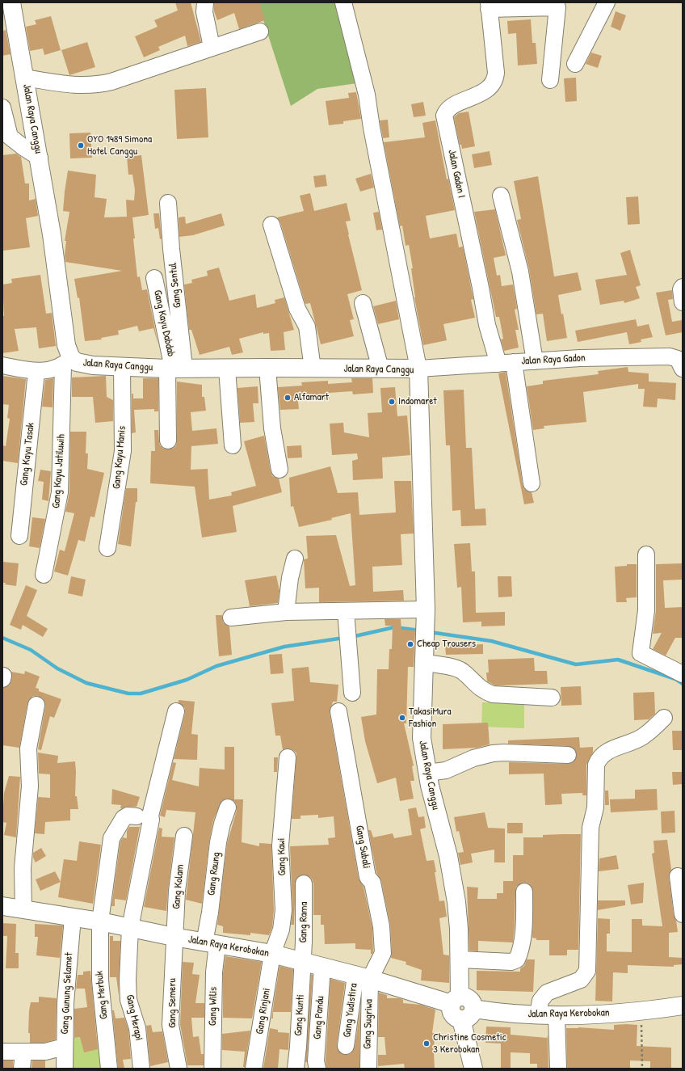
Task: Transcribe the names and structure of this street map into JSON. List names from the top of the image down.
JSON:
{
  "streets": {
    "main road": ["Jalan Raya Canggu", "Jalan Raya Kerobokan"],
    "street": [
      "Jalan Gadon I",
      "Gang Sentul",
      "Gang Kayu Dabdab",
      "Jalan Raya Gadon",
      "Gang Kayu Tasak",
      "Gang Kayu Manis",
      "Gang Kayu Jatiluwih",
      "Gang Subali",
      "Gang Kawi",
      "Gang Raung",
      "Gang Kolam",
      "Gang Rama",
      "Gang Gunung Selamet",
      "Gang Merbuk",
      "Gang Semeru",
      "Gang Wilis",
      "Gang Yudistira",
      "Gang Rinjani",
      "Gang Kunti",
      "Gang Merapi",
      "Gang Pandu",
      "Gang Sugriwa"
    ]
  },
  "crossings": [
    ["Jalan Raya Canggu", "Gang Sentul"],
    ["Jalan Raya Canggu", "Gang Kayu Dabdab"],
    ["Jalan Raya Canggu", "Jalan Raya Gadon"],
    ["Jalan Raya Canggu", "Gang Kayu Manis"],
    ["Jalan Raya Canggu", "Gang Kayu Jatiluwih"],
    ["Jalan Raya Canggu", "Jalan Raya Kerobokan"],
    ["Jalan Gadon I", "Jalan Raya Gadon"],
    ["Gang Sentul", "Gang Kayu Dabdab"],
    ["Gang Subali", "Jalan Raya Kerobokan"],
    ["Gang Subali", "Gang Yudistira"],
    ["Gang Subali", "Gang Sugriwa"],
    ["Gang Kawi", "Jalan Raya Kerobokan"],
    ["Gang Kawi", "Gang Rinjani"],
    ["Gang Raung", "Jalan Raya Kerobokan"],
    ["Gang Raung", "Gang Wilis"],
    ["Gang Kolam", "Jalan Raya Kerobokan"],
    ["Gang Kolam", "Gang Semeru"],
    ["Gang Rama", "Jalan Raya Kerobokan"],
    ["Gang Rama", "Gang Kunti"],
    ["Jalan Raya Kerobokan", "Gang Gunung Selamet"],
    ["Jalan Raya Kerobokan", "Gang Merbuk"],
    ["Jalan Raya Kerobokan", "Gang Semeru"],
    ["Jalan Raya Kerobokan", "Gang Wilis"],
    ["Jalan Raya Kerobokan", "Gang Yudistira"],
    ["Jalan Raya Kerobokan", "Gang Rinjani"],
    ["Jalan Raya Kerobokan", "Gang Kunti"],
    ["Jalan Raya Kerobokan", "Gang Merapi"],
    ["Jalan Raya Kerobokan", "Gang Pandu"],
    ["Jalan Raya Kerobokan", "Gang Sugriwa"],
    ["Gang Merbuk", "Gang Merapi"],
    ["Gang Yudistira", "Gang Sugriwa"]
  ],
  "places": [
    "OYO 1489 Simona Hotel Canggu",
    "Alfamart",
    "Indomaret",
    "Cheap Trousers",
    "TakasiMura Fashion",
    "Christine Cosmetic 3 Kerobokan"
  ]
}
